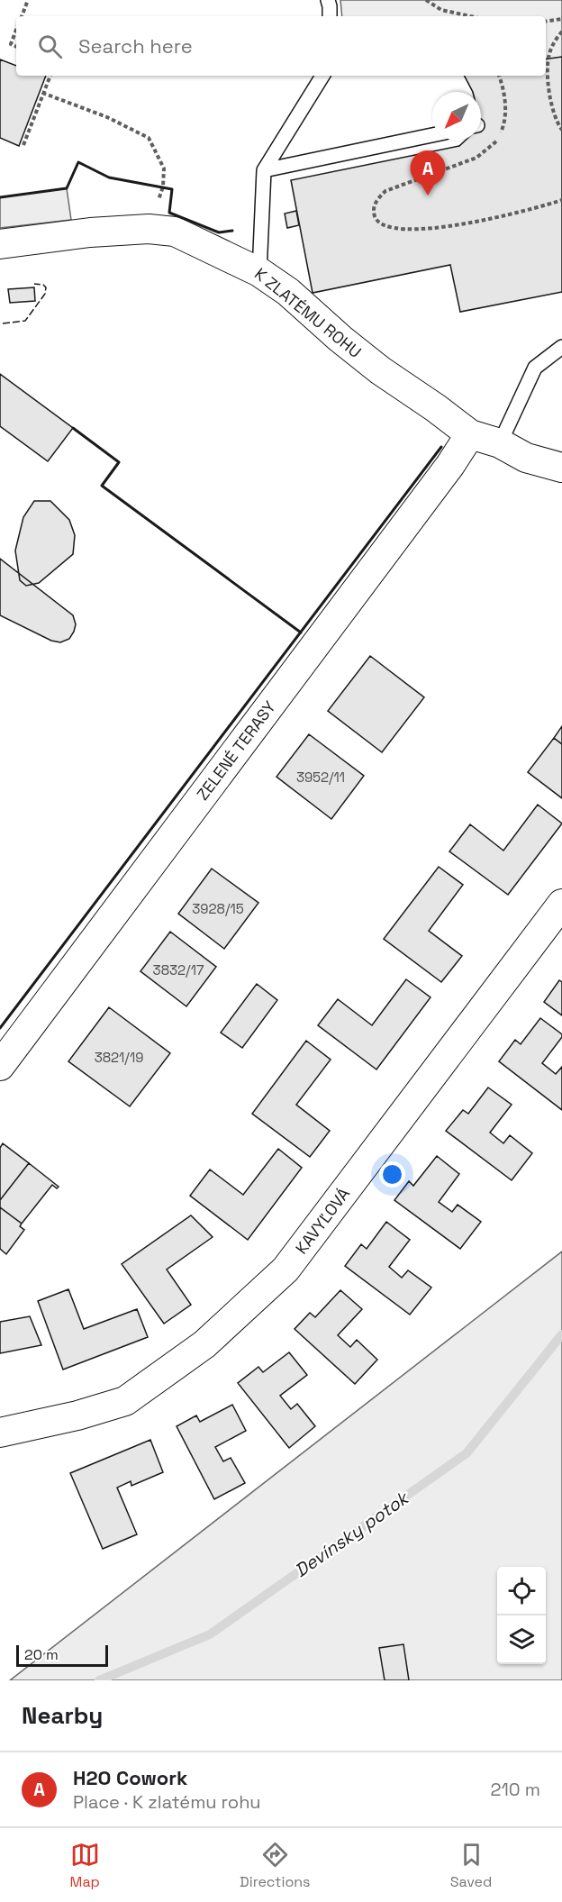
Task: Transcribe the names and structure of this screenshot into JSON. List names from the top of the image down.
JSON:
{
  "streets": {
    "street": ["K ZLATÉMU ROHU", "ZELENÉ TERASY", "KAVYĽOVÁ"]
  },
  "crossings": [
    ["K ZLATÉMU ROHU", "ZELENÉ TERASY"]
  ],
  "water": ["Devínsky potok"],
  "house_numbers": [
    "3952/11",
    "3928/15",
    "3832/17",
    "3821/19"
  ],
  "scale_bar": "20 m",
  "north": "bottom left",
  "page": {
    "search": "Search here",
    "pins": "A",
    "scale": "20 m",
    "heading": "Nearby",
    "list": [
      {
        "mark": "A",
        "name": "H2O Cowork",
        "note": "Place · K zlatému rohu",
        "value": "210 m"
      }
    ],
    "nav": ["Map", "Directions", "Saved"]
  }
}
